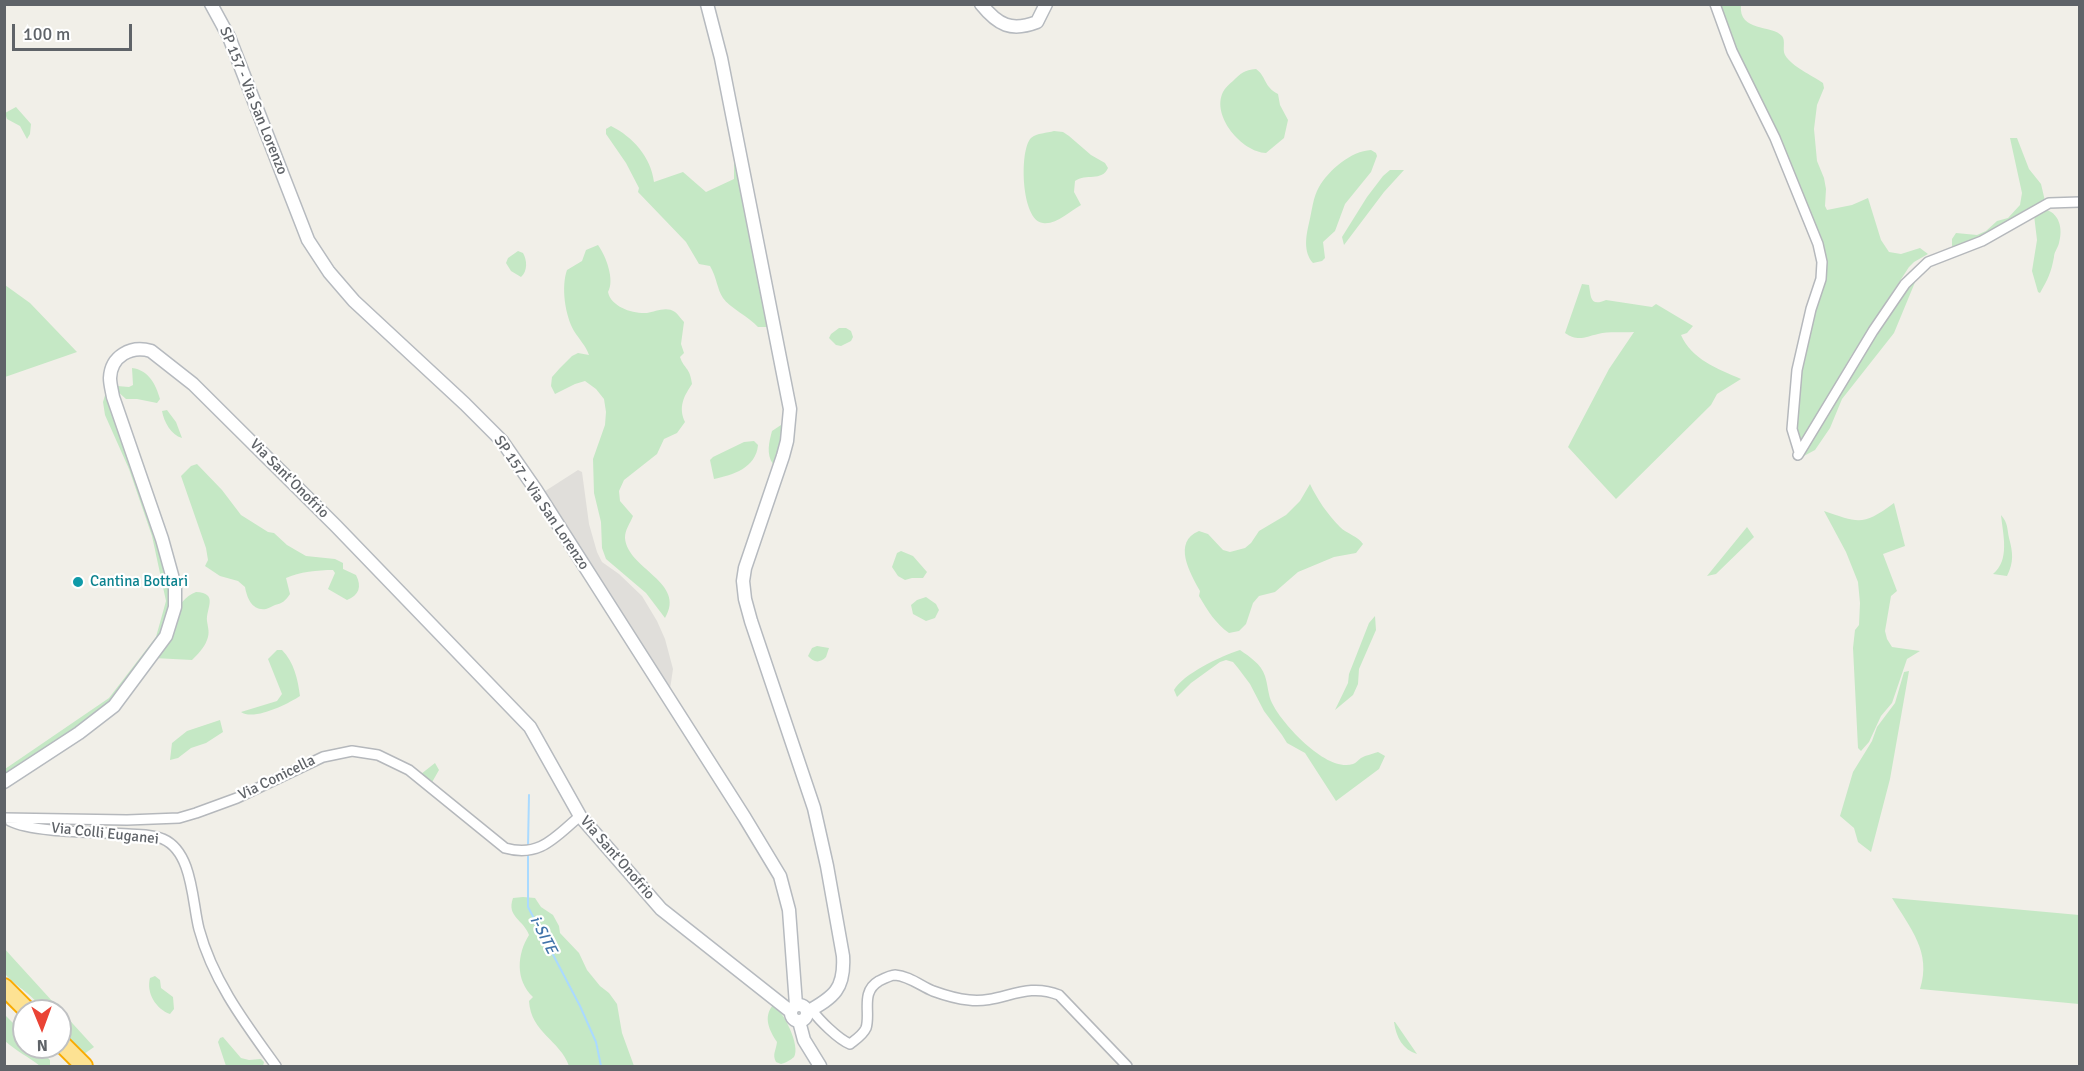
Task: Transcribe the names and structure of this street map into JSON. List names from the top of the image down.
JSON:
{
  "streets": {
    "street": [
      "SP 157 - Via San Lorenzo",
      "Via Sant'Onofrio",
      "Via Conicella",
      "Via Colli Euganei"
    ]
  },
  "crossings": [
    ["SP 157 - Via San Lorenzo", "Via Sant'Onofrio"],
    ["Via Sant'Onofrio", "Via Conicella"],
    ["Via Conicella", "Via Colli Euganei"]
  ],
  "water": ["i-SITE"],
  "places": ["Cantina Bottari"],
  "scale_bar": "100 m",
  "north": "bottom"
}
